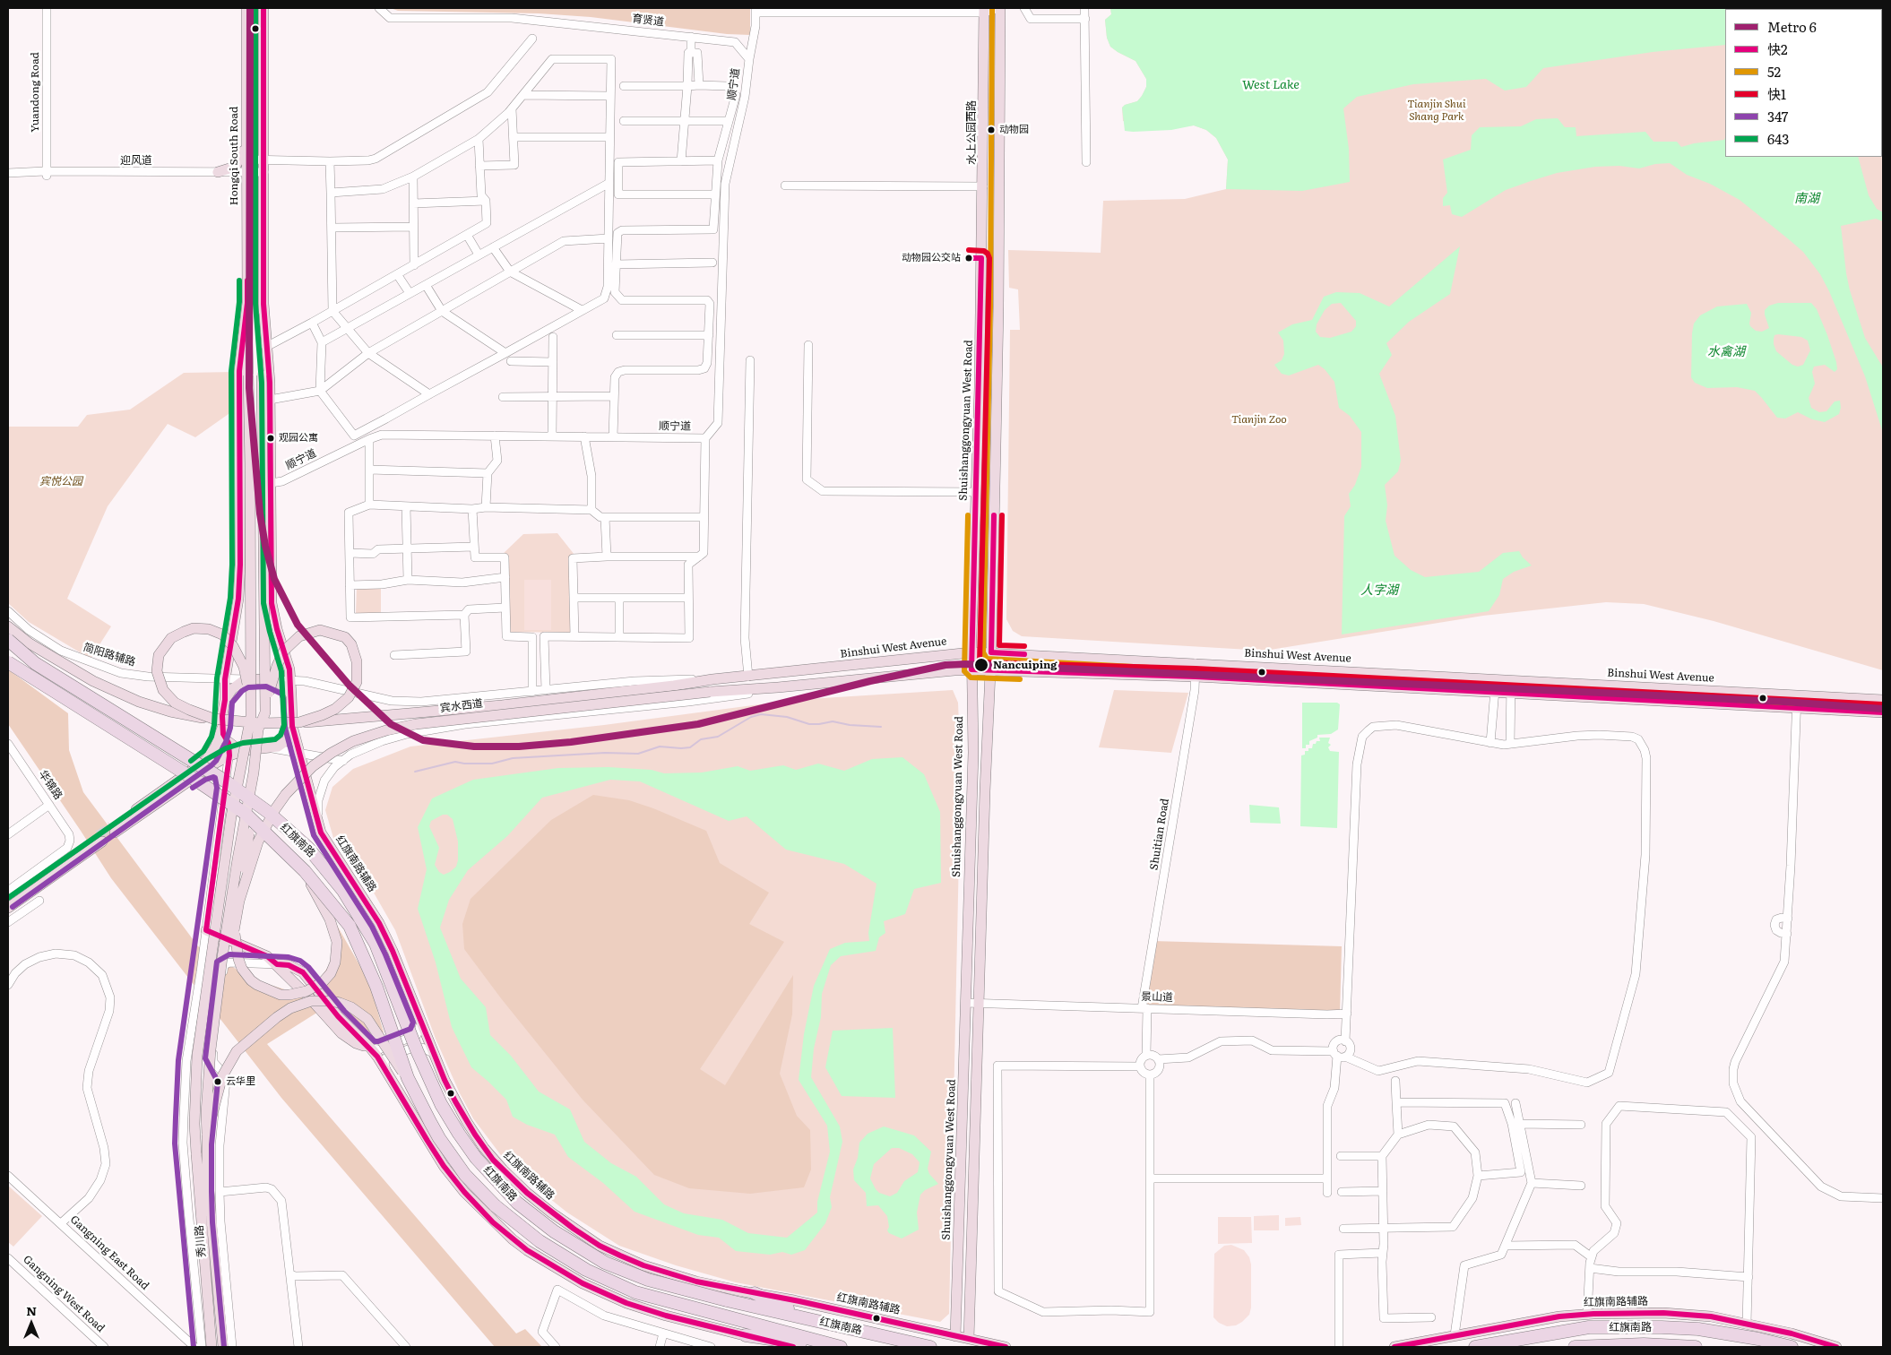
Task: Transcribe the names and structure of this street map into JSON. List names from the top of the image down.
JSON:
{
  "streets": {
    "highway": ["红旗南路"],
    "main road": [
      "水上公园西路",
      "Hongqi South Road",
      "Shuishanggongyuan West Road",
      "Binshui West Avenue",
      "宾水西道",
      "红旗南路辅路",
      "秀川路"
    ],
    "street": [
      "育贤道",
      "顺宁道",
      "Yuandong Road",
      "迎风道",
      "简阳路辅路",
      "华锦路",
      "Shuitian Road",
      "景山道",
      "Gangning East Road",
      "Gangning West Road"
    ]
  },
  "crossings": [
    ["育贤道", "顺宁道"],
    ["Yuandong Road", "迎风道"],
    ["水上公园西路", "Shuishanggongyuan West Road"],
    ["Hongqi South Road", "迎风道"],
    ["Shuishanggongyuan West Road", "Binshui West Avenue"],
    ["Shuishanggongyuan West Road", "红旗南路辅路"],
    ["Shuishanggongyuan West Road", "景山道"],
    ["Binshui West Avenue", "宾水西道"],
    ["Binshui West Avenue", "Shuitian Road"],
    ["宾水西道", "红旗南路辅路"],
    ["Shuitian Road", "景山道"]
  ],
  "water": [
    "West Lake",
    "南湖",
    "水禽湖",
    "人字湖"
  ],
  "parks": ["Tianjin Shui Shang Park", "Tianjin Zoo", "宾悦公园"],
  "places": [
    "动物园",
    "动物园公交站",
    "观园公寓",
    "Nancuiping",
    "云华里"
  ],
  "lines": [
    "metro line 6",
    "transit line 快2",
    "transit line 52",
    "transit line 643",
    "transit line 快1",
    "transit line 347"
  ],
  "legend": [
    "Metro 6",
    "快2",
    "52",
    "快1",
    "347",
    "643"
  ],
  "north": "top"
}
